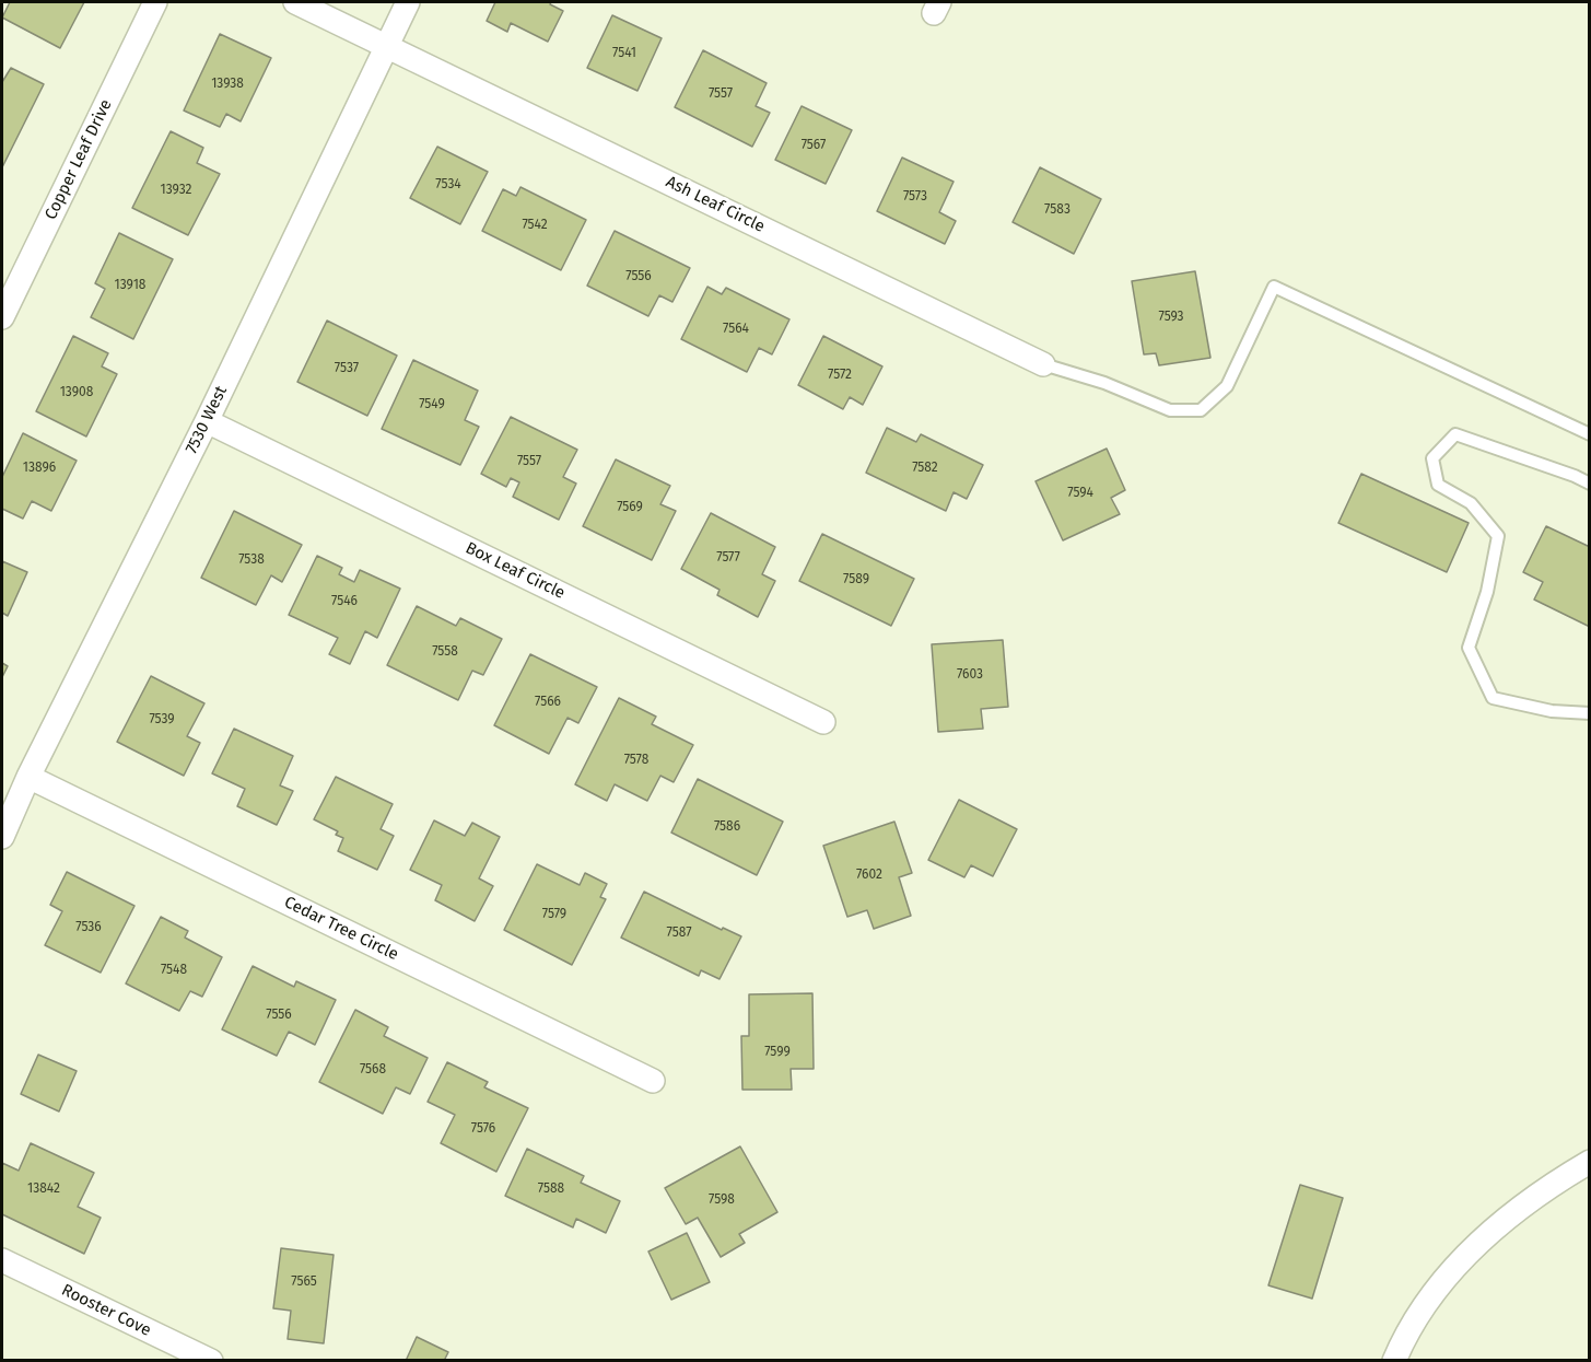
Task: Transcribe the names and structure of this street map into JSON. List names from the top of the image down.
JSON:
{
  "streets": {
    "street": [
      "Copper Leaf Drive",
      "Ash Leaf Circle",
      "7530 West",
      "Box Leaf Circle",
      "Cedar Tree Circle",
      "Rooster Cove"
    ]
  },
  "crossings": [
    ["Ash Leaf Circle", "7530 West"],
    ["7530 West", "Box Leaf Circle"],
    ["7530 West", "Cedar Tree Circle"]
  ],
  "house_numbers": [
    "7541",
    "13938",
    "7557",
    "7567",
    "7534",
    "13932",
    "7573",
    "7583",
    "7542",
    "7556",
    "13918",
    "7593",
    "7564",
    "7537",
    "7572",
    "13908",
    "7549",
    "7557",
    "13896",
    "7582",
    "7594",
    "7569",
    "7577",
    "7538",
    "7589",
    "7546",
    "7558",
    "7603",
    "7566",
    "7539",
    "7578",
    "7586",
    "7602",
    "7579",
    "7536",
    "7587",
    "7548",
    "7556",
    "7599",
    "7568",
    "7576",
    "13842",
    "7588",
    "7598",
    "7565"
  ]
}
